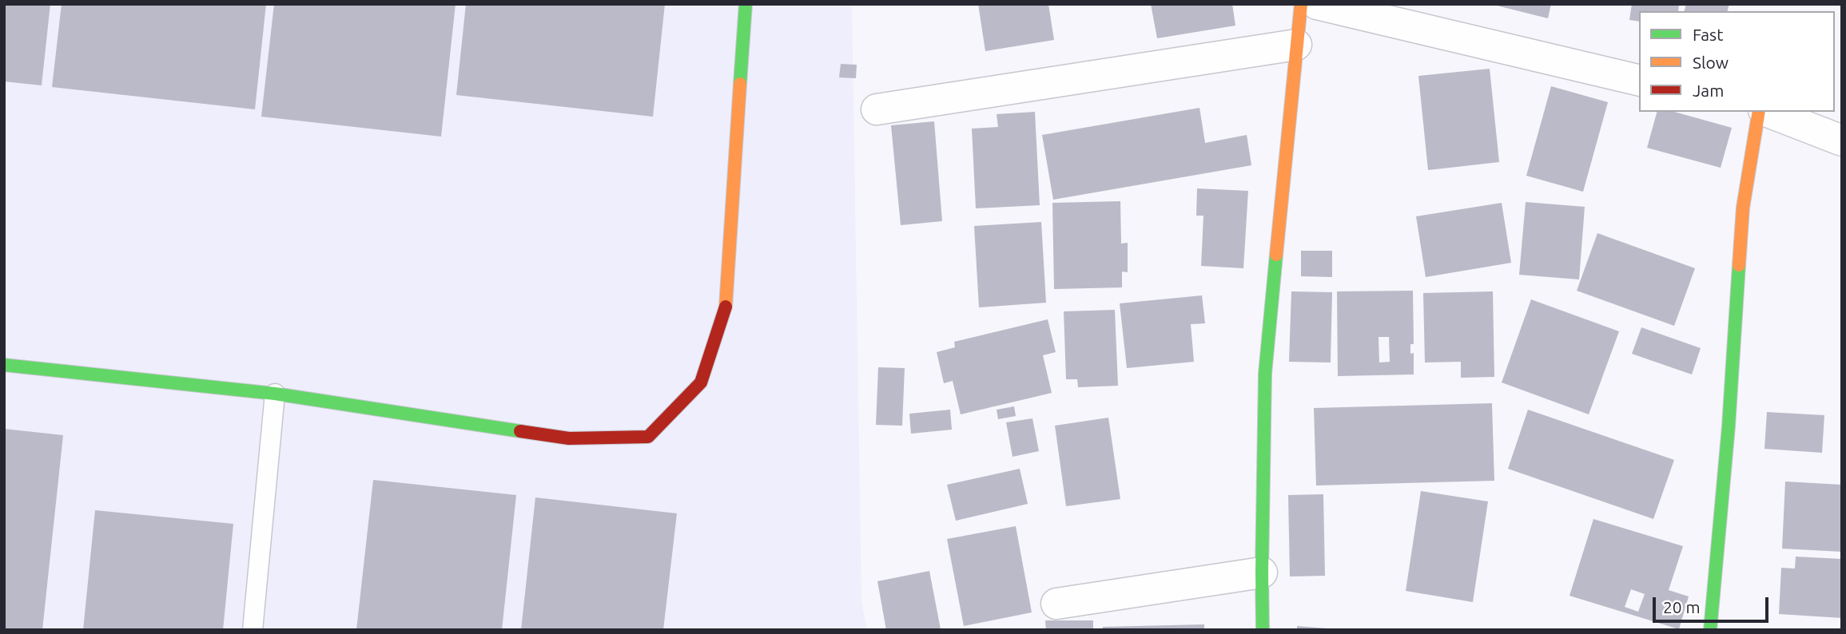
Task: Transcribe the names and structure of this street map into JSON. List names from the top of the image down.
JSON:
{
  "legend": ["Fast", "Slow", "Jam"],
  "scale_bar": "20 m"
}
